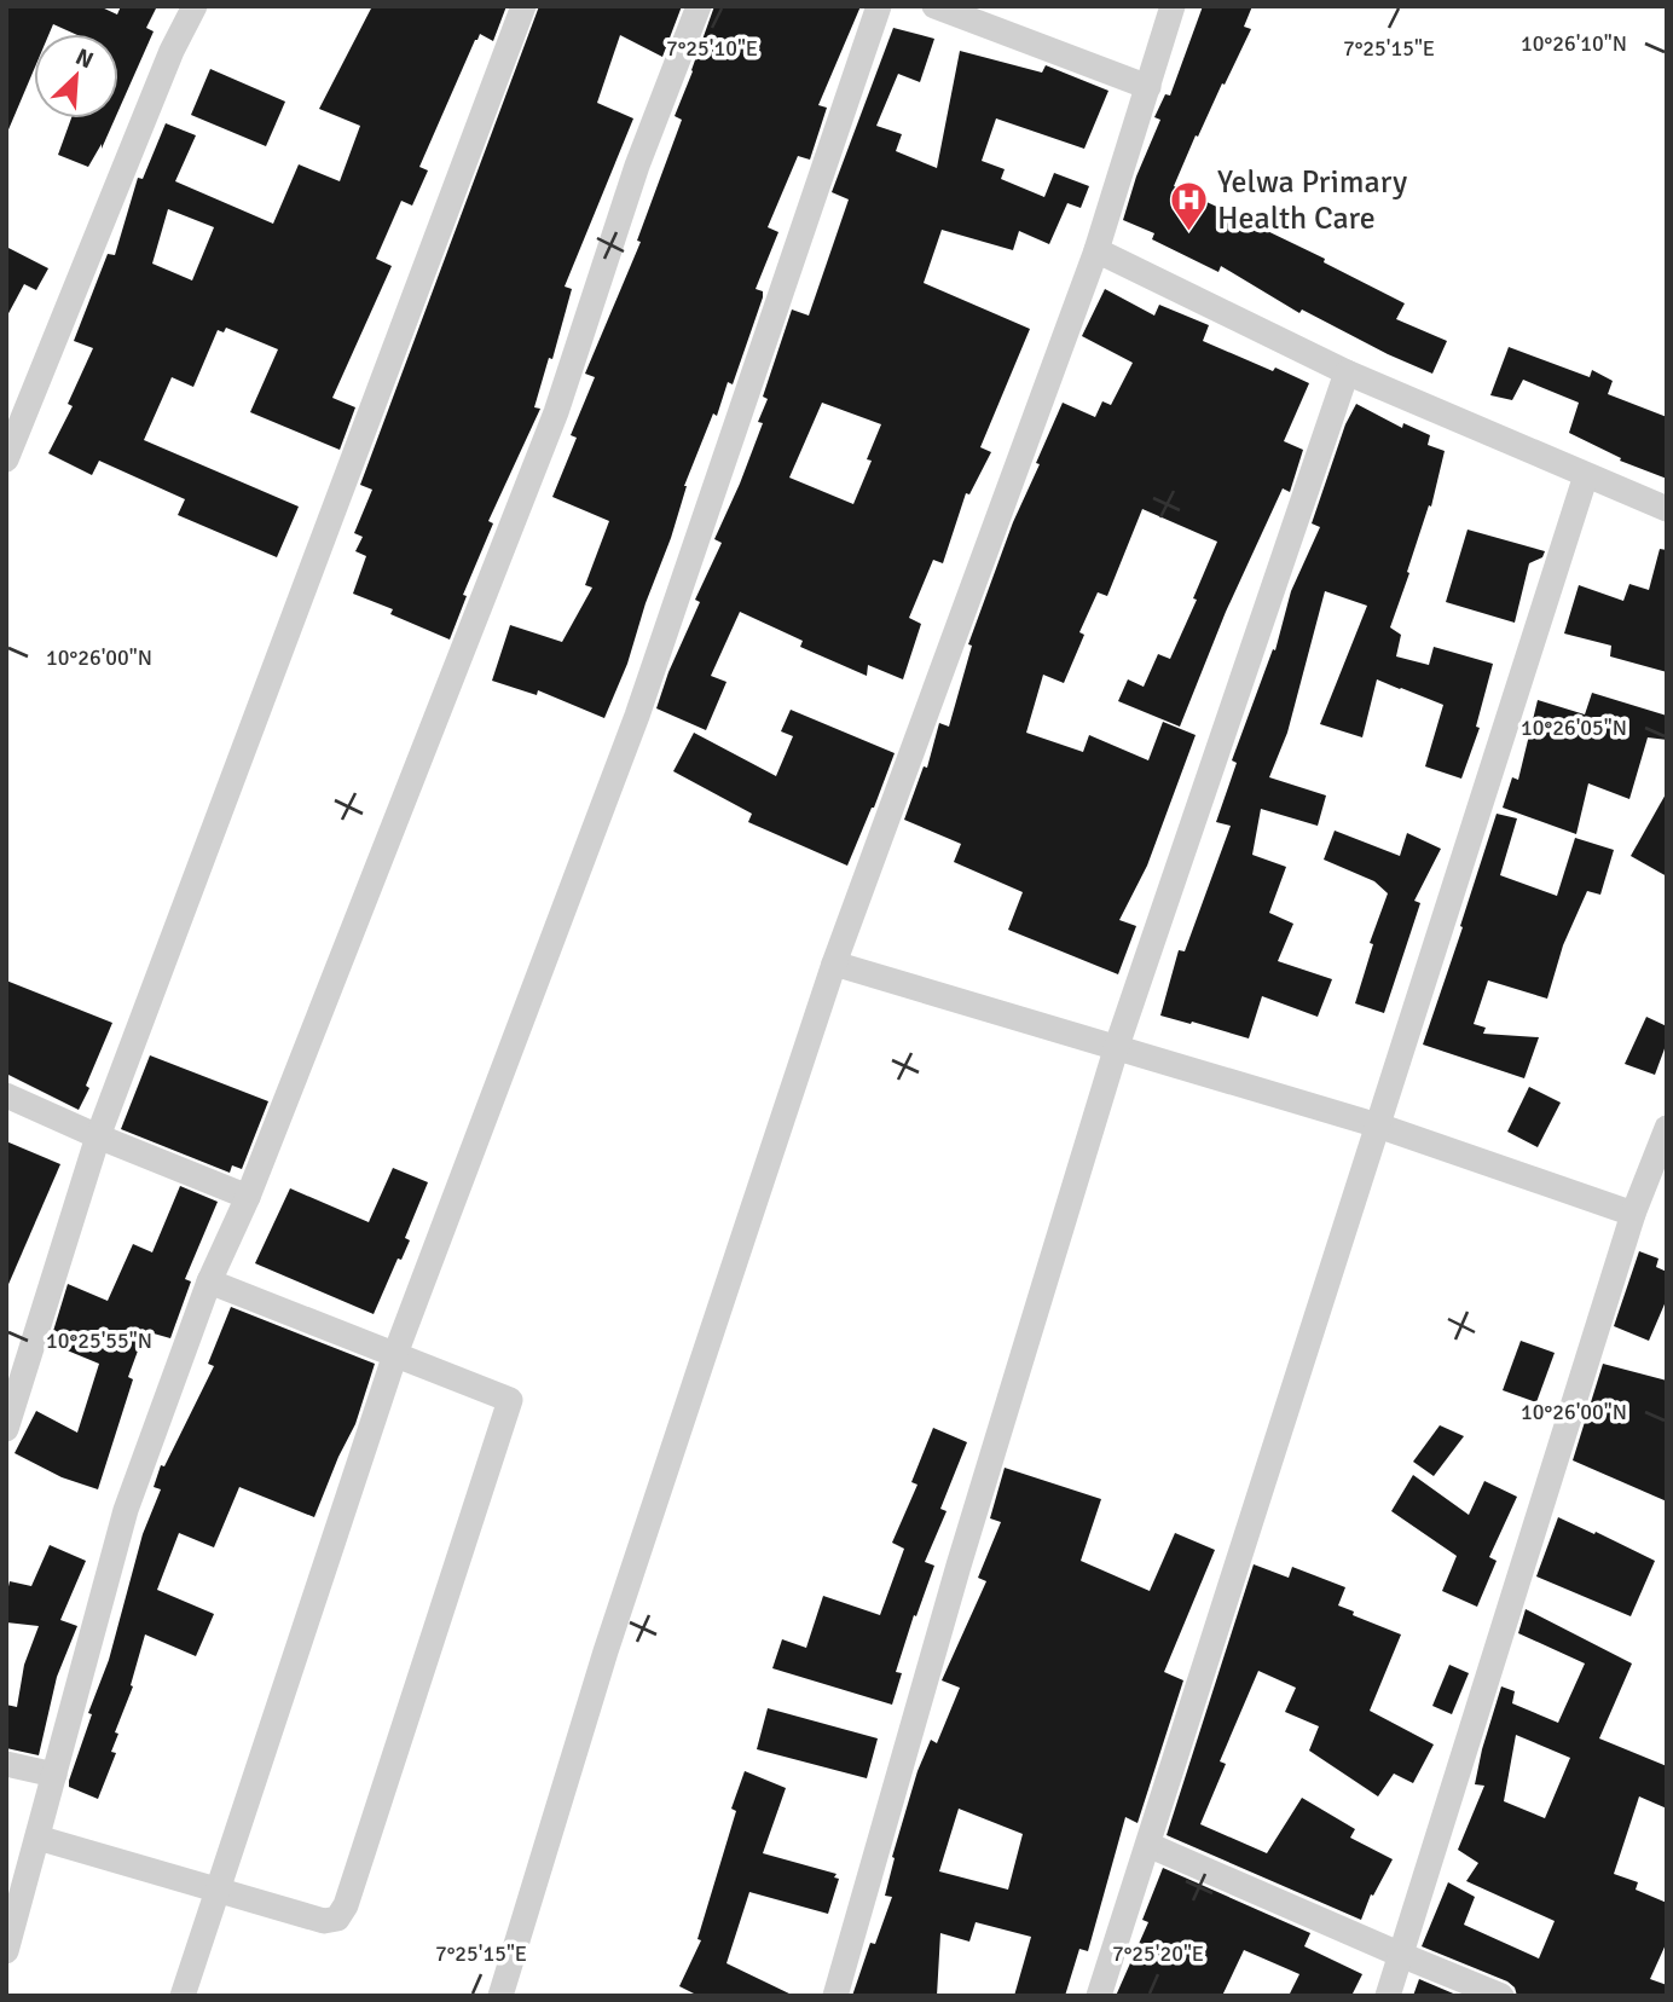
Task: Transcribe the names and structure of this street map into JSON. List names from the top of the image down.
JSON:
{
  "places": {
    "hospital": ["Yelwa Primary Health Care"]
  },
  "north": "top right",
  "coordinates": [
    "10°26'10\"N",
    "7°25'10\"E",
    "7°25'15\"E",
    "10°26'00\"N",
    "10°26'05\"N",
    "10°25'55\"N",
    "7°25'20\"E"
  ]
}
